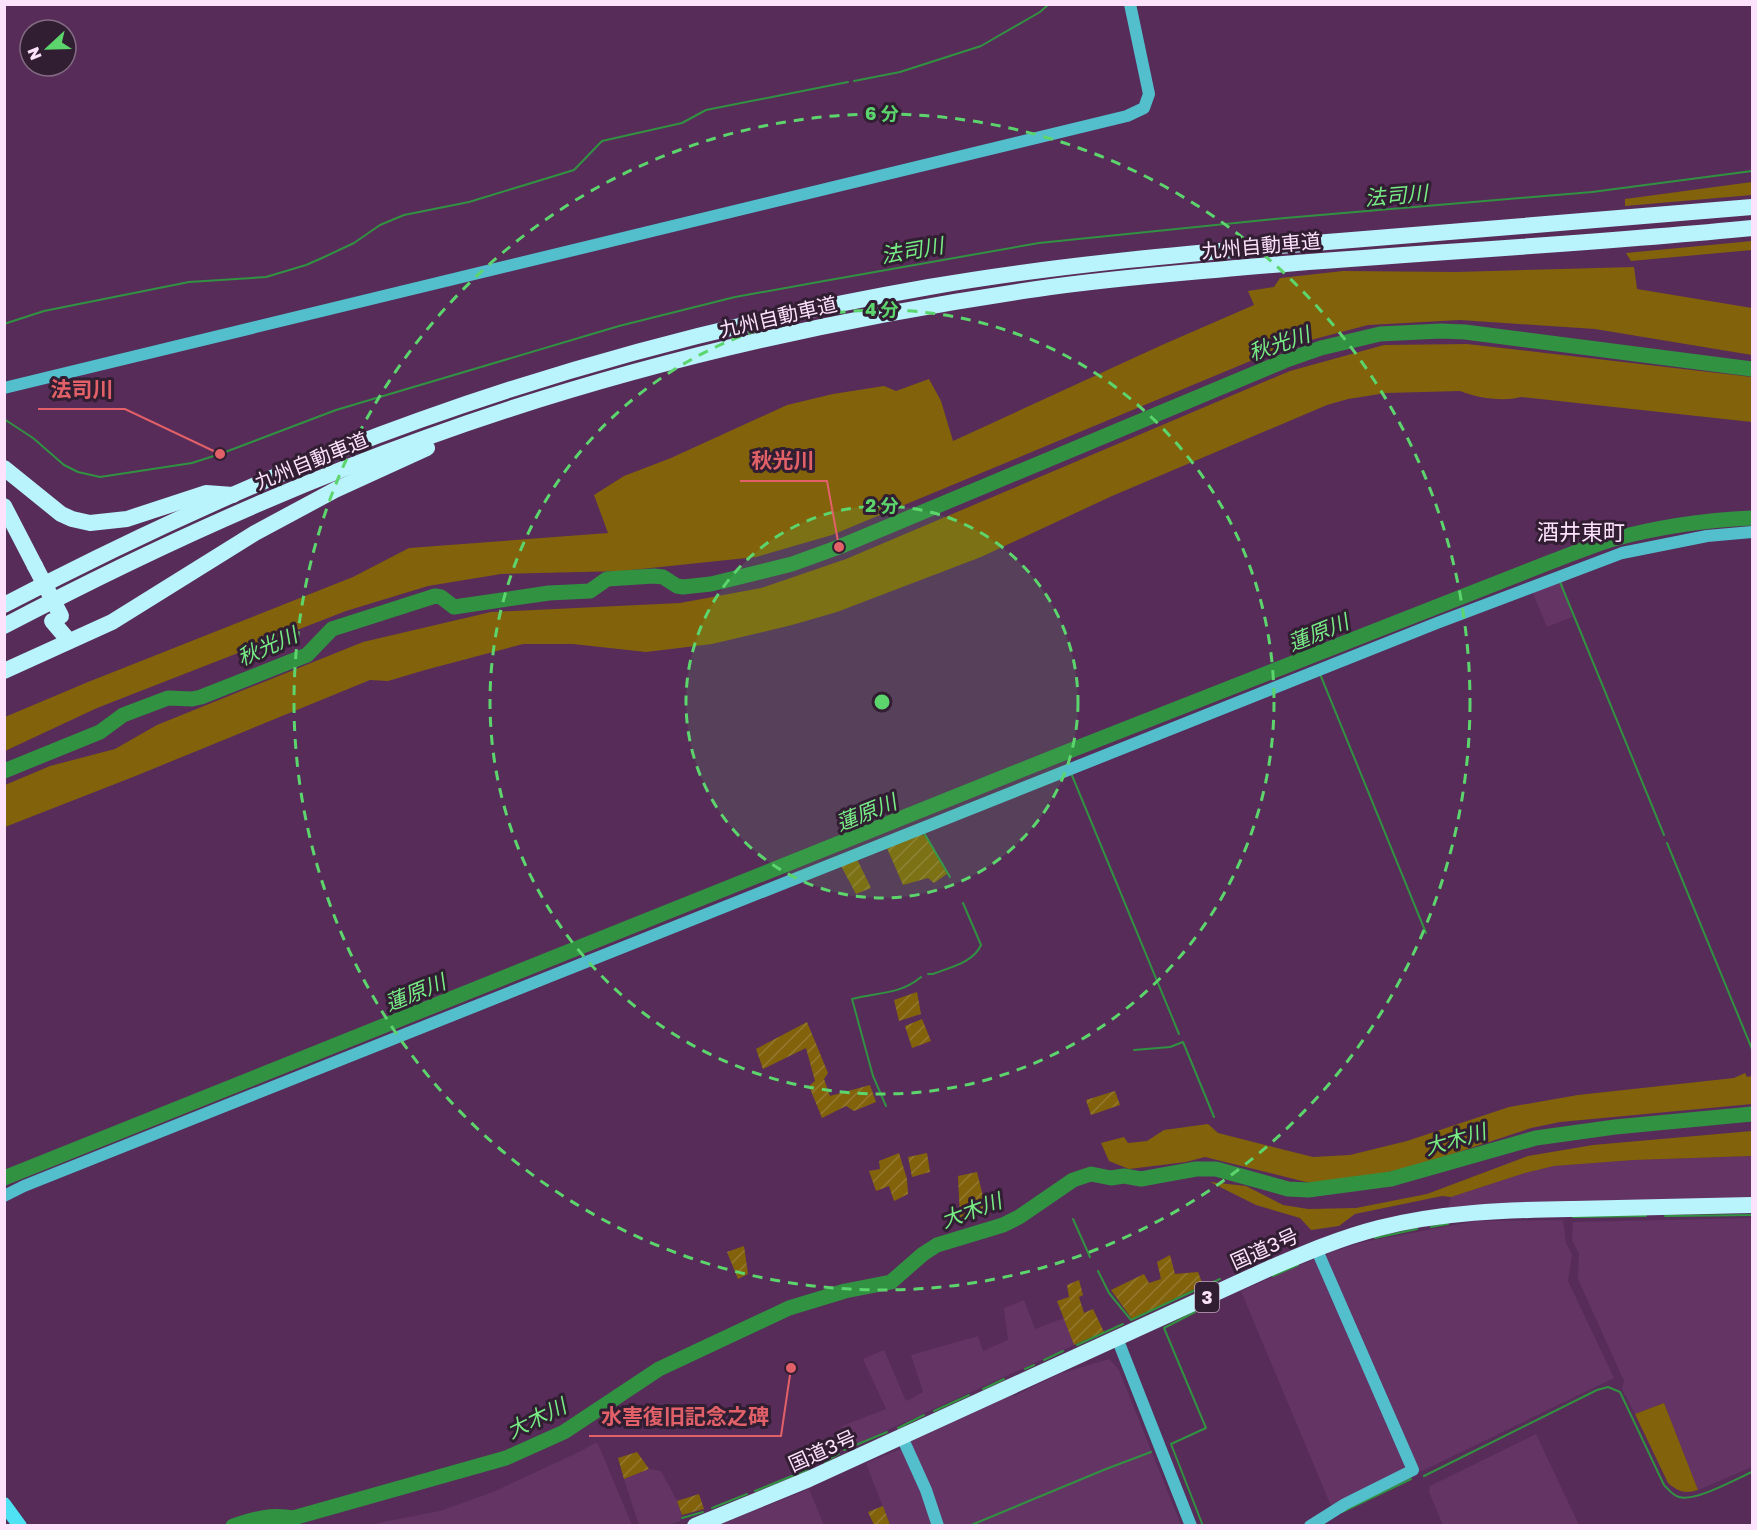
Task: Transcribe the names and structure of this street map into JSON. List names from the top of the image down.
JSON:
{
  "streets": {
    "highway": ["九州自動車道", "国道3号", "3"]
  },
  "districts": ["酒井東町"],
  "water": [
    "法司川",
    "秋光川",
    "蓮原川",
    "大木川"
  ],
  "places": ["法司川", "秋光川", "水害復旧記念之碑"],
  "north": "left",
  "rings": ["6 分", "4 分", "2 分"]
}
